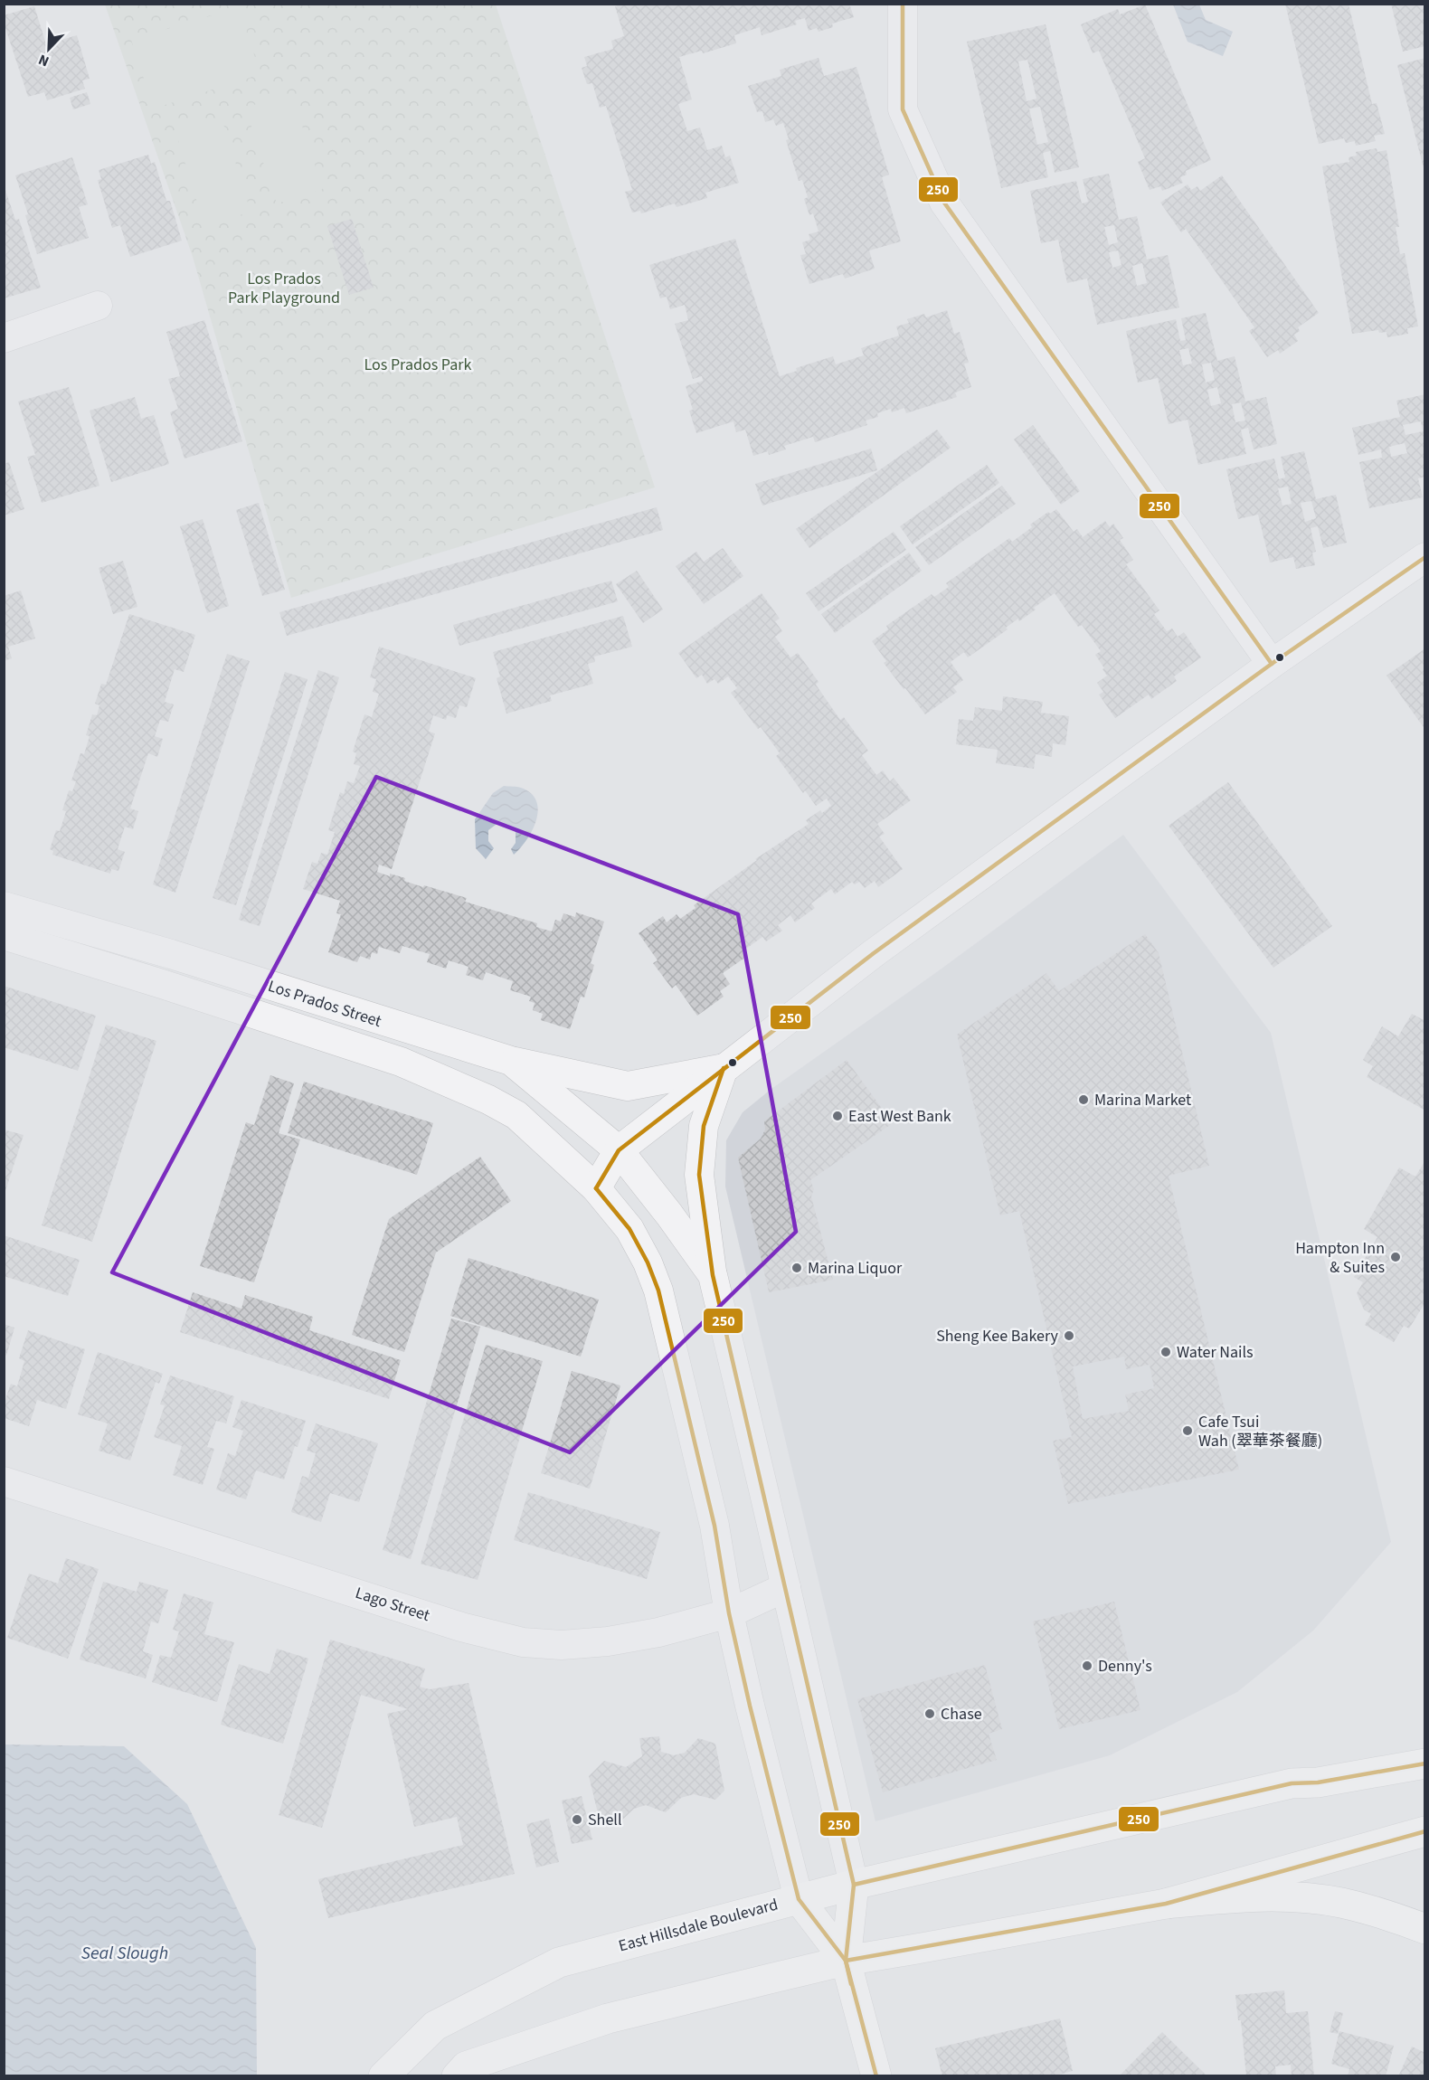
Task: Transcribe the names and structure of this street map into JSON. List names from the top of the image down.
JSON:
{
  "streets": {
    "main road": ["East Hillsdale Boulevard"],
    "street": ["Los Prados Street", "Lago Street"]
  },
  "crossings": [
    ["Los Prados Street", "Lago Street"],
    ["Los Prados Street", "East Hillsdale Boulevard"]
  ],
  "water": ["Seal Slough"],
  "parks": ["Los Prados Park Playground", "Los Prados Park"],
  "places": [
    "Marina Market",
    "East West Bank",
    "Hampton Inn & Suites",
    "Marina Liquor",
    "Sheng Kee Bakery",
    "Water Nails",
    "Cafe Tsui Wah (翠華茶餐廳)",
    "Denny's",
    "Chase",
    "Shell"
  ],
  "lines": ["transit line 250"],
  "north": "bottom left"
}
